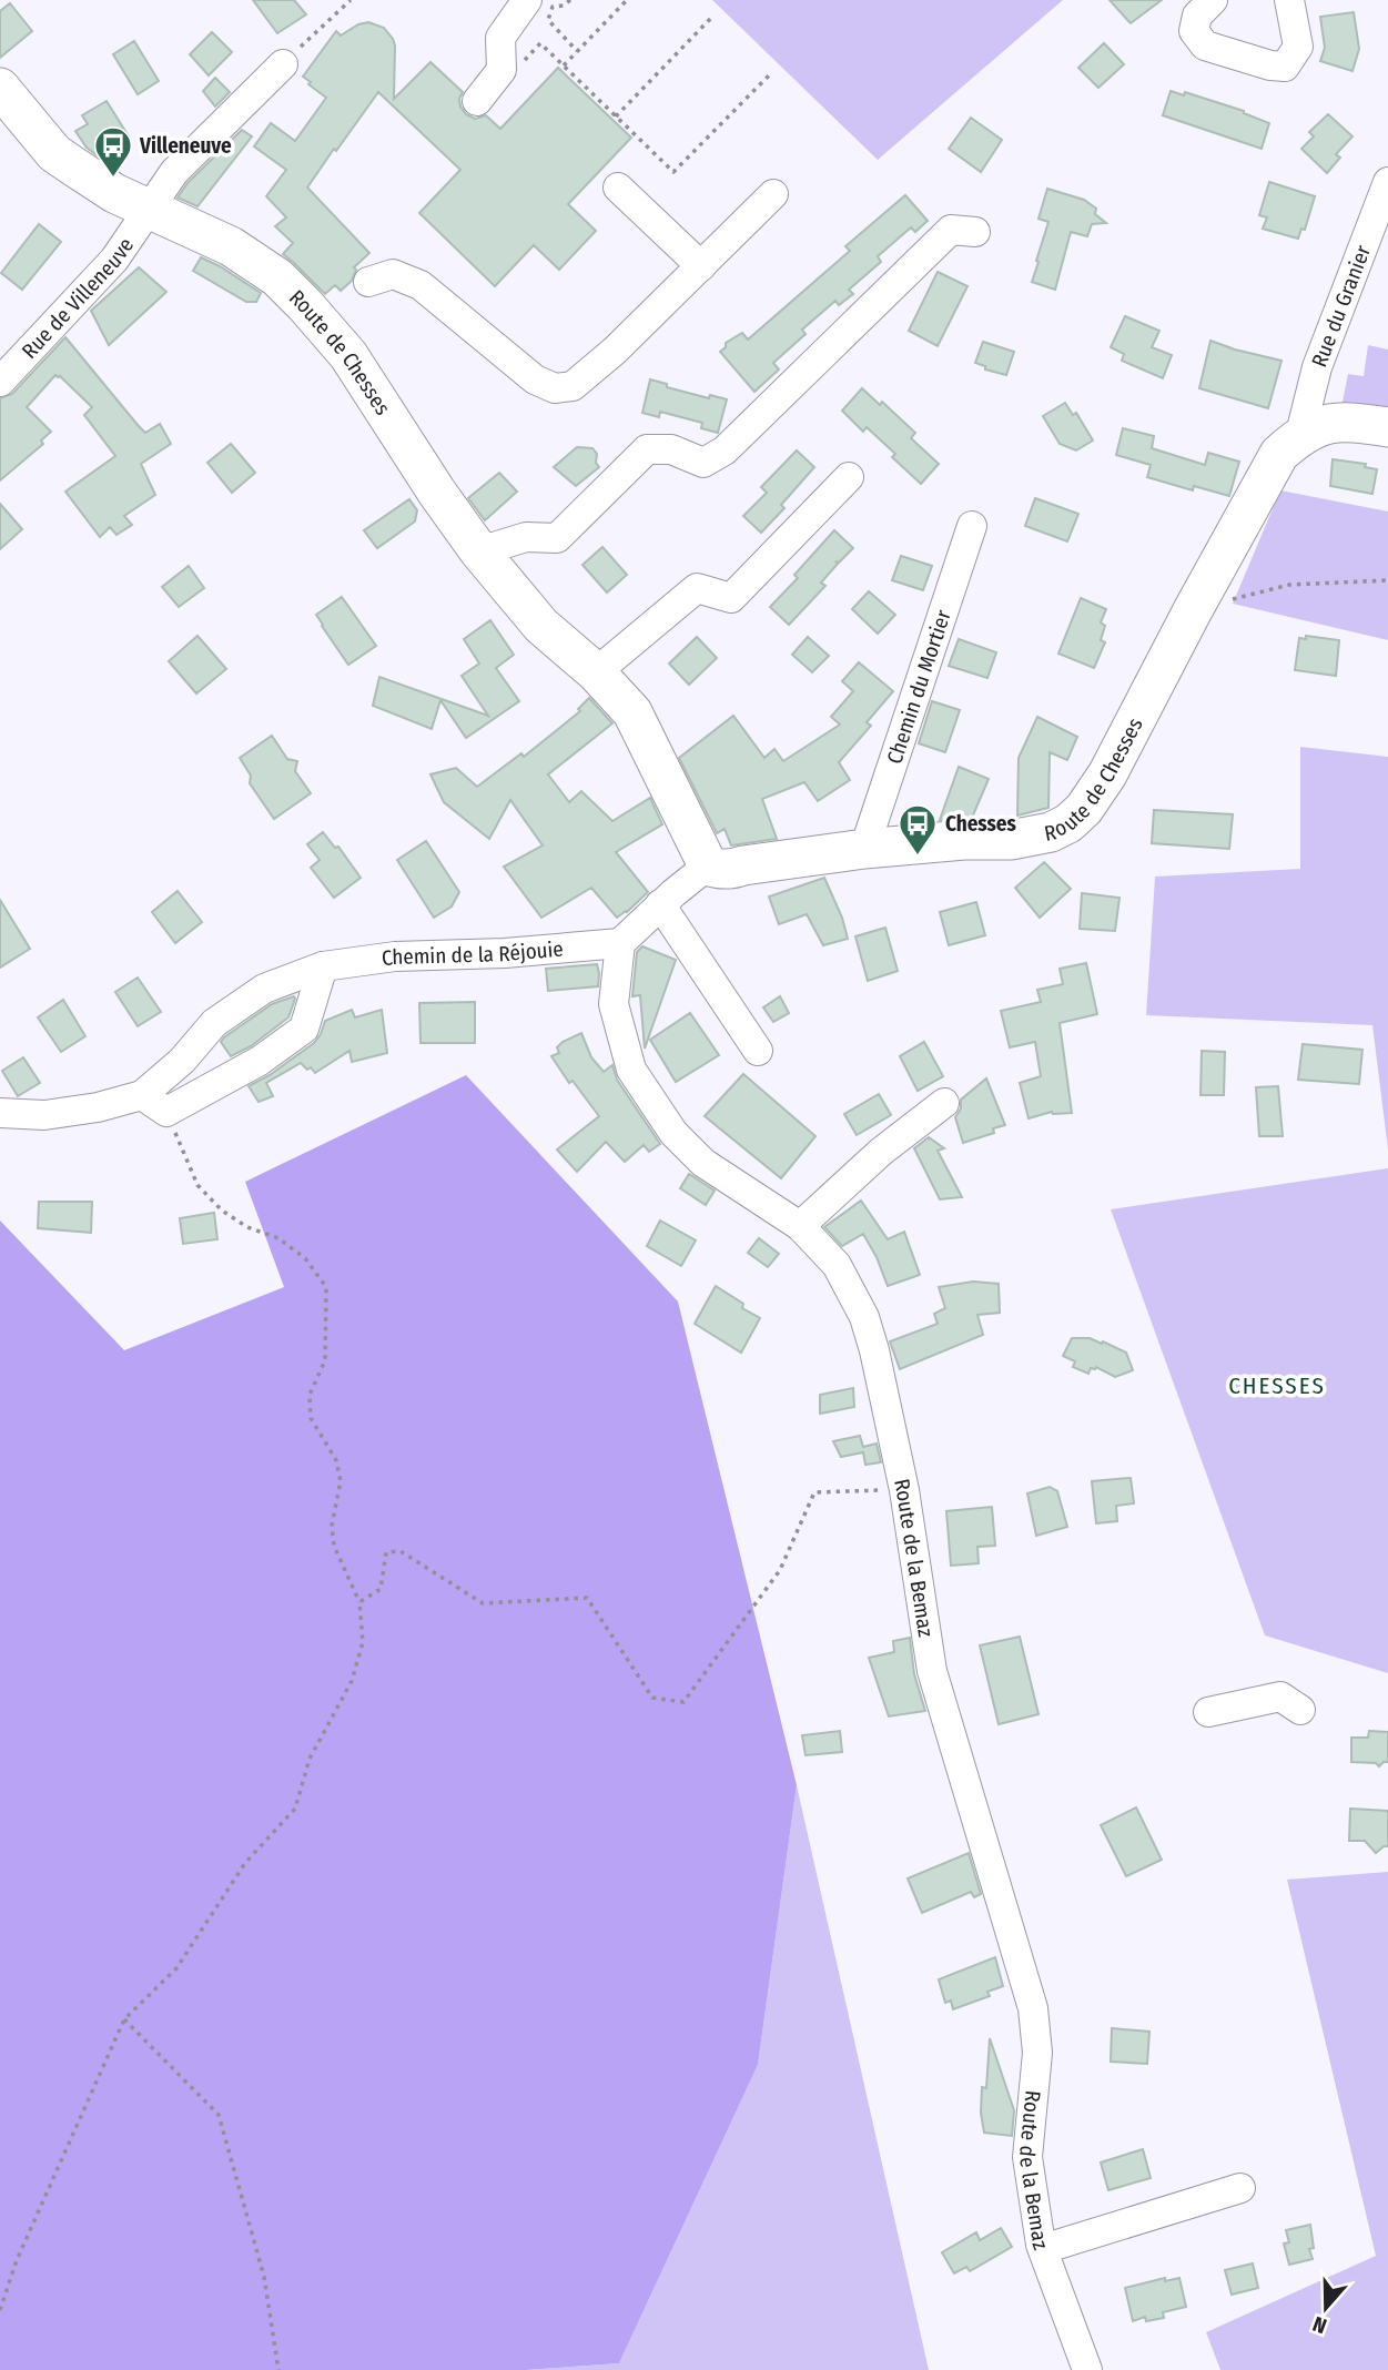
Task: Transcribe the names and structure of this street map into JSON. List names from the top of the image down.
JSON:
{
  "streets": {
    "main road": ["Route de Chesses"],
    "street": [
      "Rue de Villeneuve",
      "Rue du Granier",
      "Chemin du Mortier",
      "Chemin de la Réjouie",
      "Route de la Bemaz"
    ]
  },
  "crossings": [
    ["Rue de Villeneuve", "Route de Chesses"],
    ["Rue du Granier", "Route de Chesses"],
    ["Route de Chesses", "Chemin du Mortier"],
    ["Chemin de la Réjouie", "Route de la Bemaz"]
  ],
  "districts": ["CHESSES"],
  "places": {
    "bus stop": ["Villeneuve", "Chesses"]
  },
  "north": "bottom"
}
